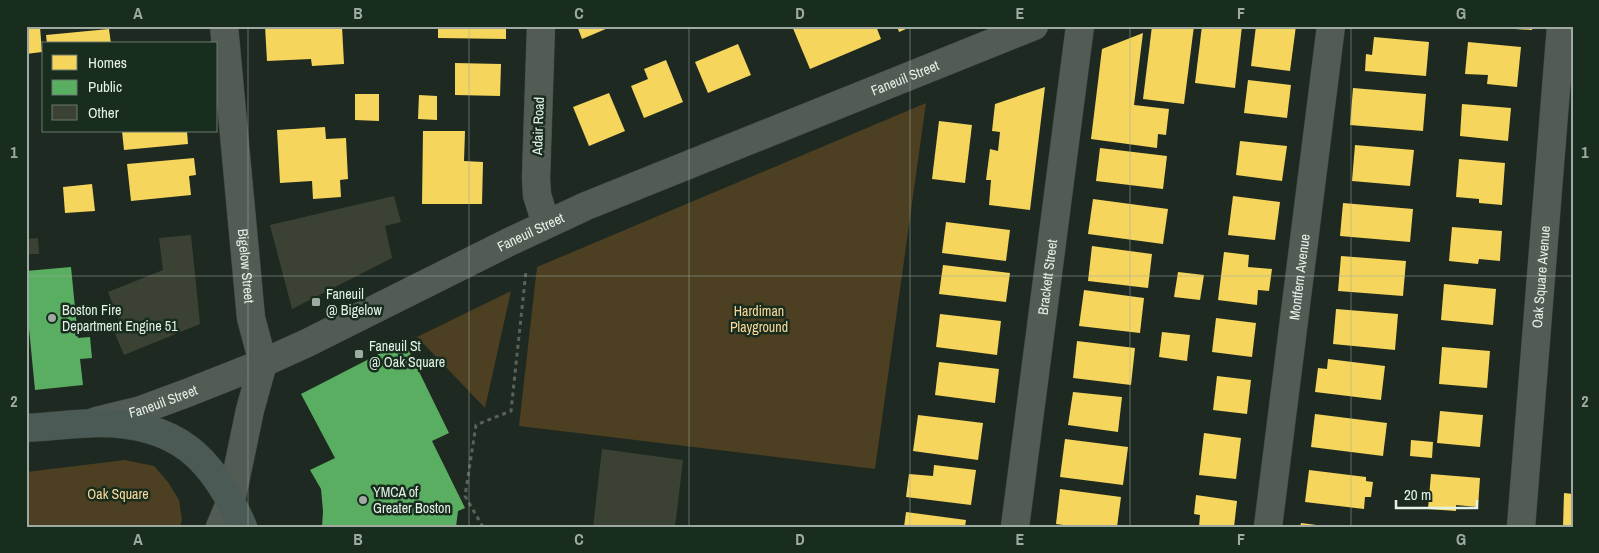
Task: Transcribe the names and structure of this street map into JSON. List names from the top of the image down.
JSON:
{
  "streets": {
    "main road": ["Faneuil Street"],
    "street": [
      "Adair Road",
      "Bigelow Street",
      "Montfern Avenue",
      "Oak Square Avenue",
      "Brackett Street"
    ]
  },
  "crossings": [
    ["Faneuil Street", "Adair Road"],
    ["Faneuil Street", "Bigelow Street"]
  ],
  "parks": ["Hardiman Playground", "Oak Square"],
  "places": {
    "transit": ["Faneuil @ Bigelow", "Faneuil St @ Oak Square"],
    "other": ["Boston Fire Department Engine 51", "YMCA of Greater Boston"]
  },
  "legend": ["Homes", "Public", "Other"],
  "scale_bar": "20 m",
  "grid": {
    "columns": [
      "A",
      "B",
      "C",
      "D",
      "E",
      "F",
      "G"
    ],
    "rows": ["1", "2"]
  }
}
